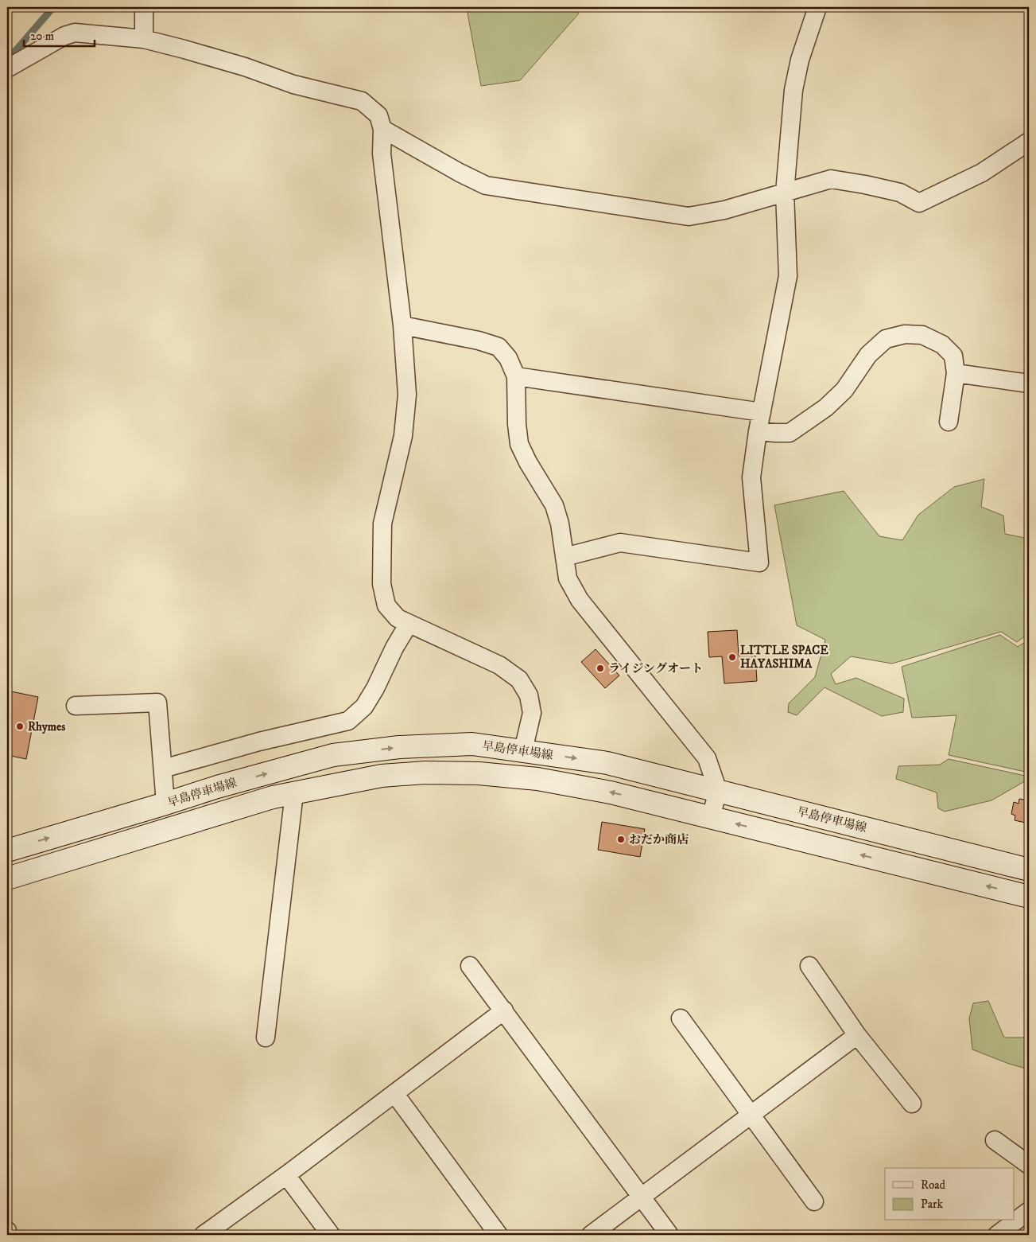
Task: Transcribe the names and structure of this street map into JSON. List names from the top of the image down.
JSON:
{
  "streets": {
    "main road": ["早島停車場線"]
  },
  "places": [
    "LITTLE SPACE HAYASHIMA",
    "ライジングオート",
    "Rhymes",
    "おだか商店"
  ],
  "legend": ["Road", "Park"],
  "scale_bar": "20 m"
}
